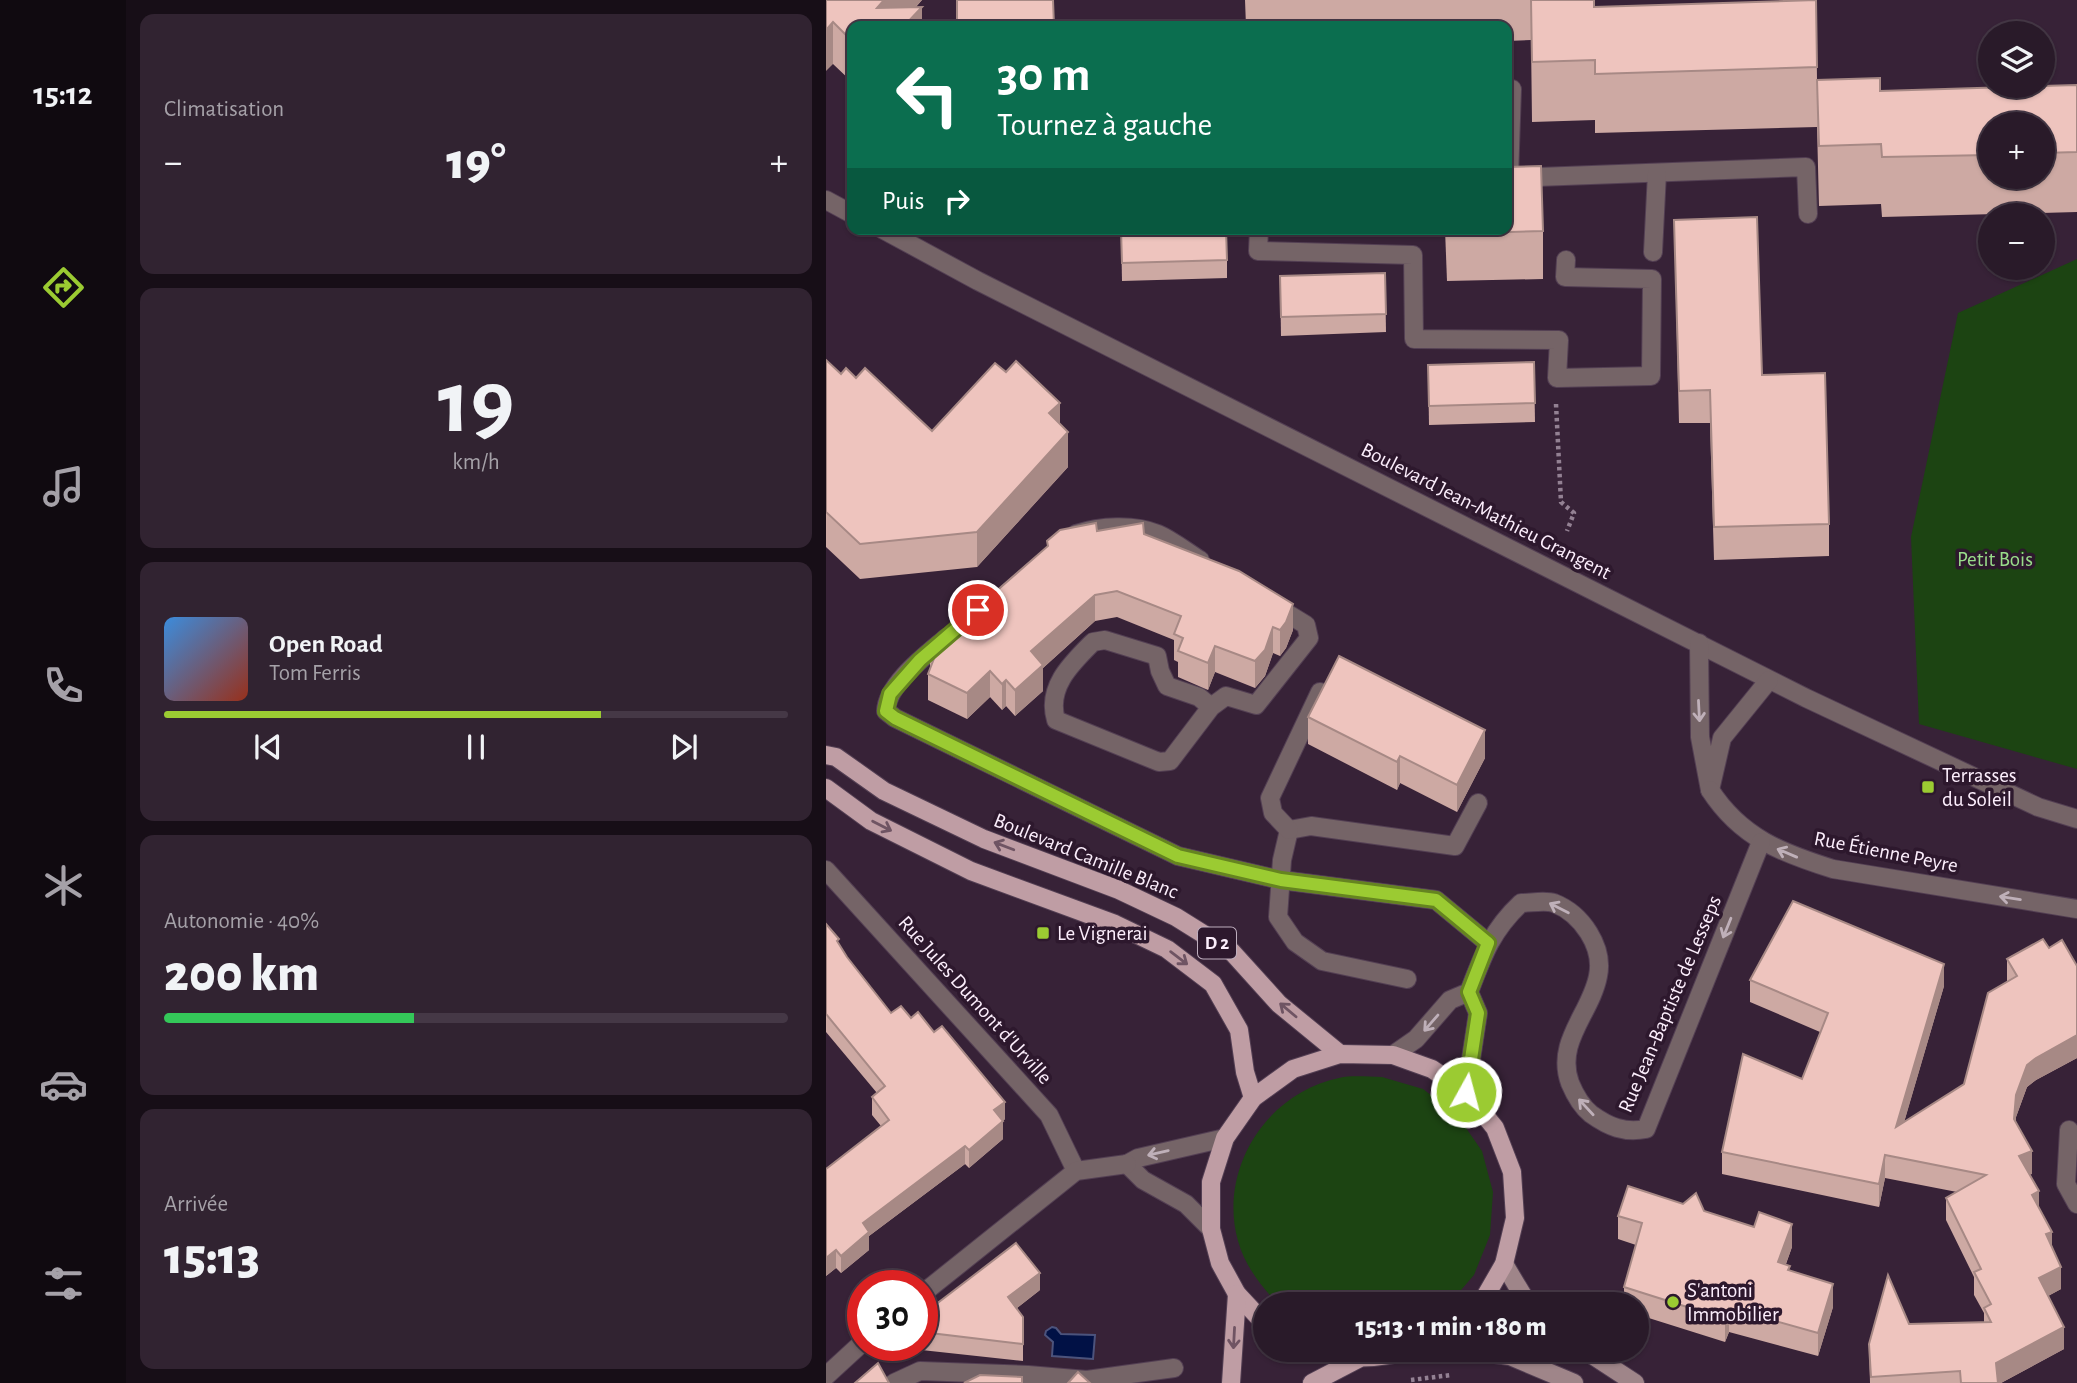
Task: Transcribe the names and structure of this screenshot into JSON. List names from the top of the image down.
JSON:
{
  "streets": {
    "main road": ["Boulevard Camille Blanc", "D 2"],
    "street": [
      "Boulevard Jean-Mathieu Grangent",
      "Rue Étienne Peyre",
      "Rue Jules Dumont d'Urville",
      "Rue Jean-Baptiste de Lesseps"
    ]
  },
  "crossings": [
    ["Boulevard Jean-Mathieu Grangent", "Rue Étienne Peyre"],
    ["Rue Étienne Peyre", "Rue Jean-Baptiste de Lesseps"]
  ],
  "parks": ["Petit Bois"],
  "places": {
    "transit": ["Terrasses du Soleil", "Le Vignerai"],
    "other": ["S'antoni Immobilier"]
  },
  "page": {
    "tabs": "15:12",
    "tile": [
      "Climatisation",
      ["19", "km/h"],
      ["Autonomie · 40%", "200 km"],
      ["Arrivée", "15:13"]
    ],
    "map_buttons": ["+", "−"],
    "turn": ["30 m", "Tournez à gauche"],
    "heat": ["−", "19°", "+"],
    "then": "Puis",
    "song": ["Open Road", "Tom Ferris"],
    "limit": "30",
    "trip": "15:13 · 1 min · 180 m"
  }
}
